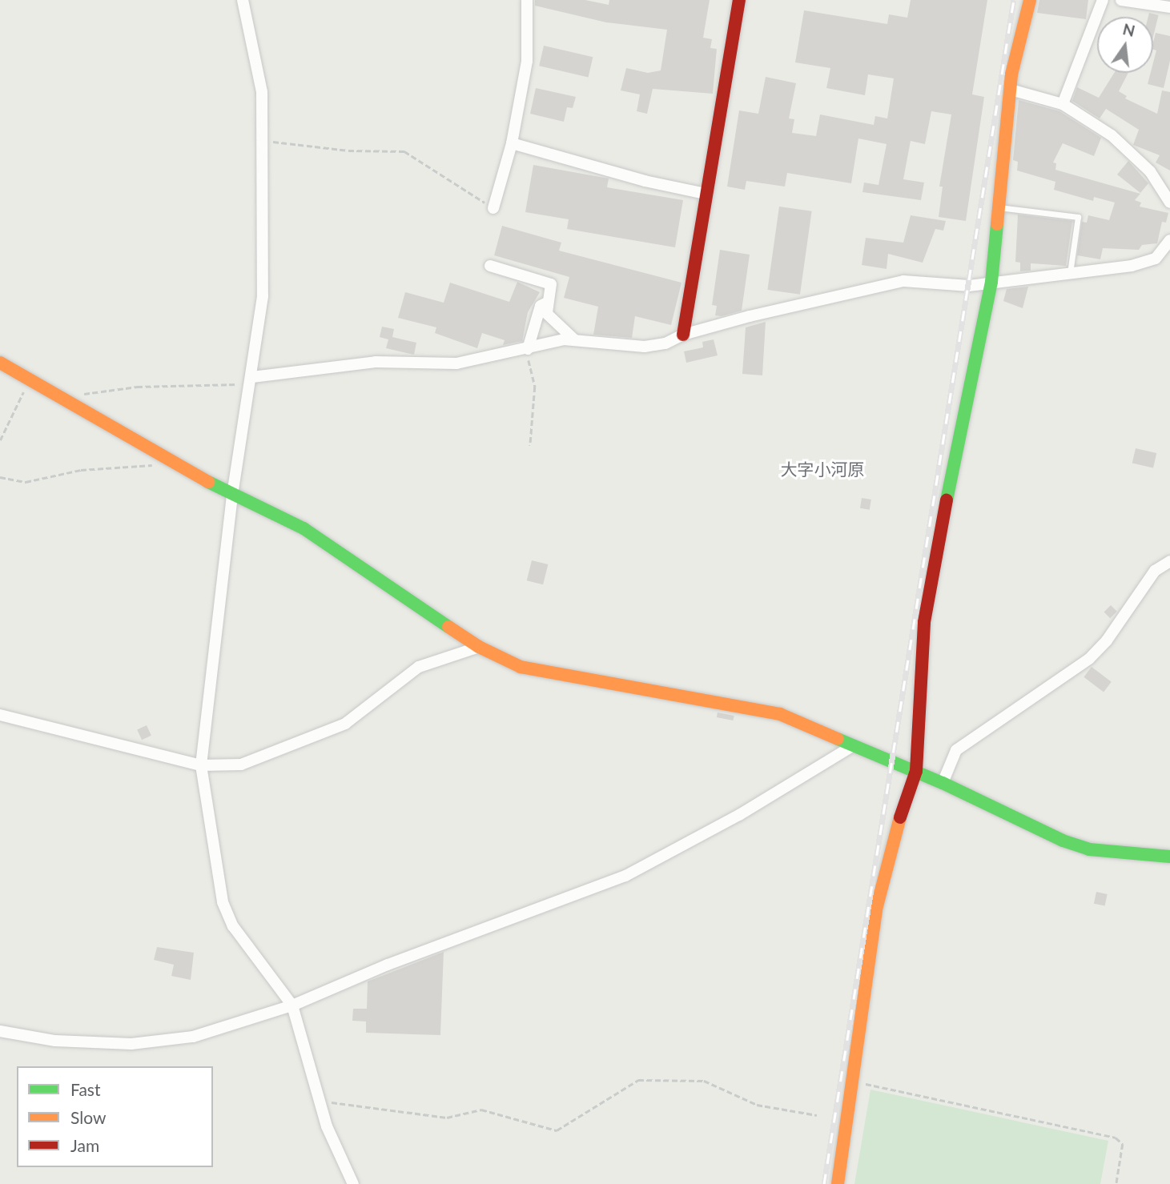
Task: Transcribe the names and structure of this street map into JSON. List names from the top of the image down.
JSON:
{
  "districts": ["大字小河原"],
  "legend": ["Fast", "Slow", "Jam"],
  "north": "top"
}
